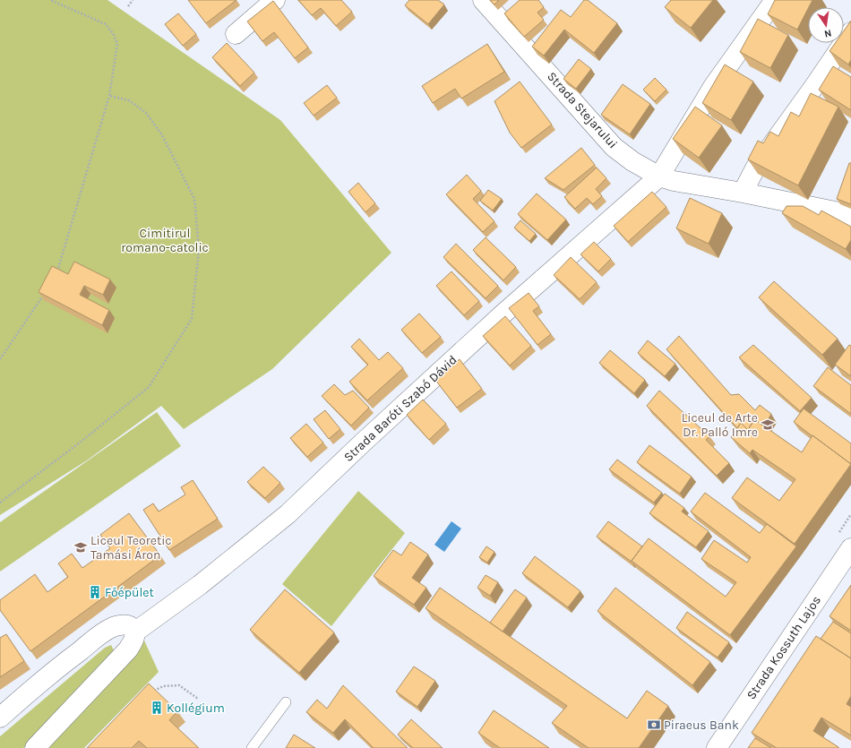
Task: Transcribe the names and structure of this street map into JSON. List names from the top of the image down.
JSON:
{
  "streets": {
    "street": ["Strada Stejarului", "Strada Baróti Szabó Dávid", "Strada Kossuth Lajos"]
  },
  "crossings": [
    ["Strada Stejarului", "Strada Baróti Szabó Dávid"]
  ],
  "parks": ["Cimitirul romano-catolic"],
  "places": {
    "school or university": ["Liceul de Arte Dr. Palló Imre", "Liceul Teoretic Tamási Áron"],
    "building": ["Főépület", "Kollégium"],
    "bank": ["Piraeus Bank"]
  },
  "north": "bottom"
}
